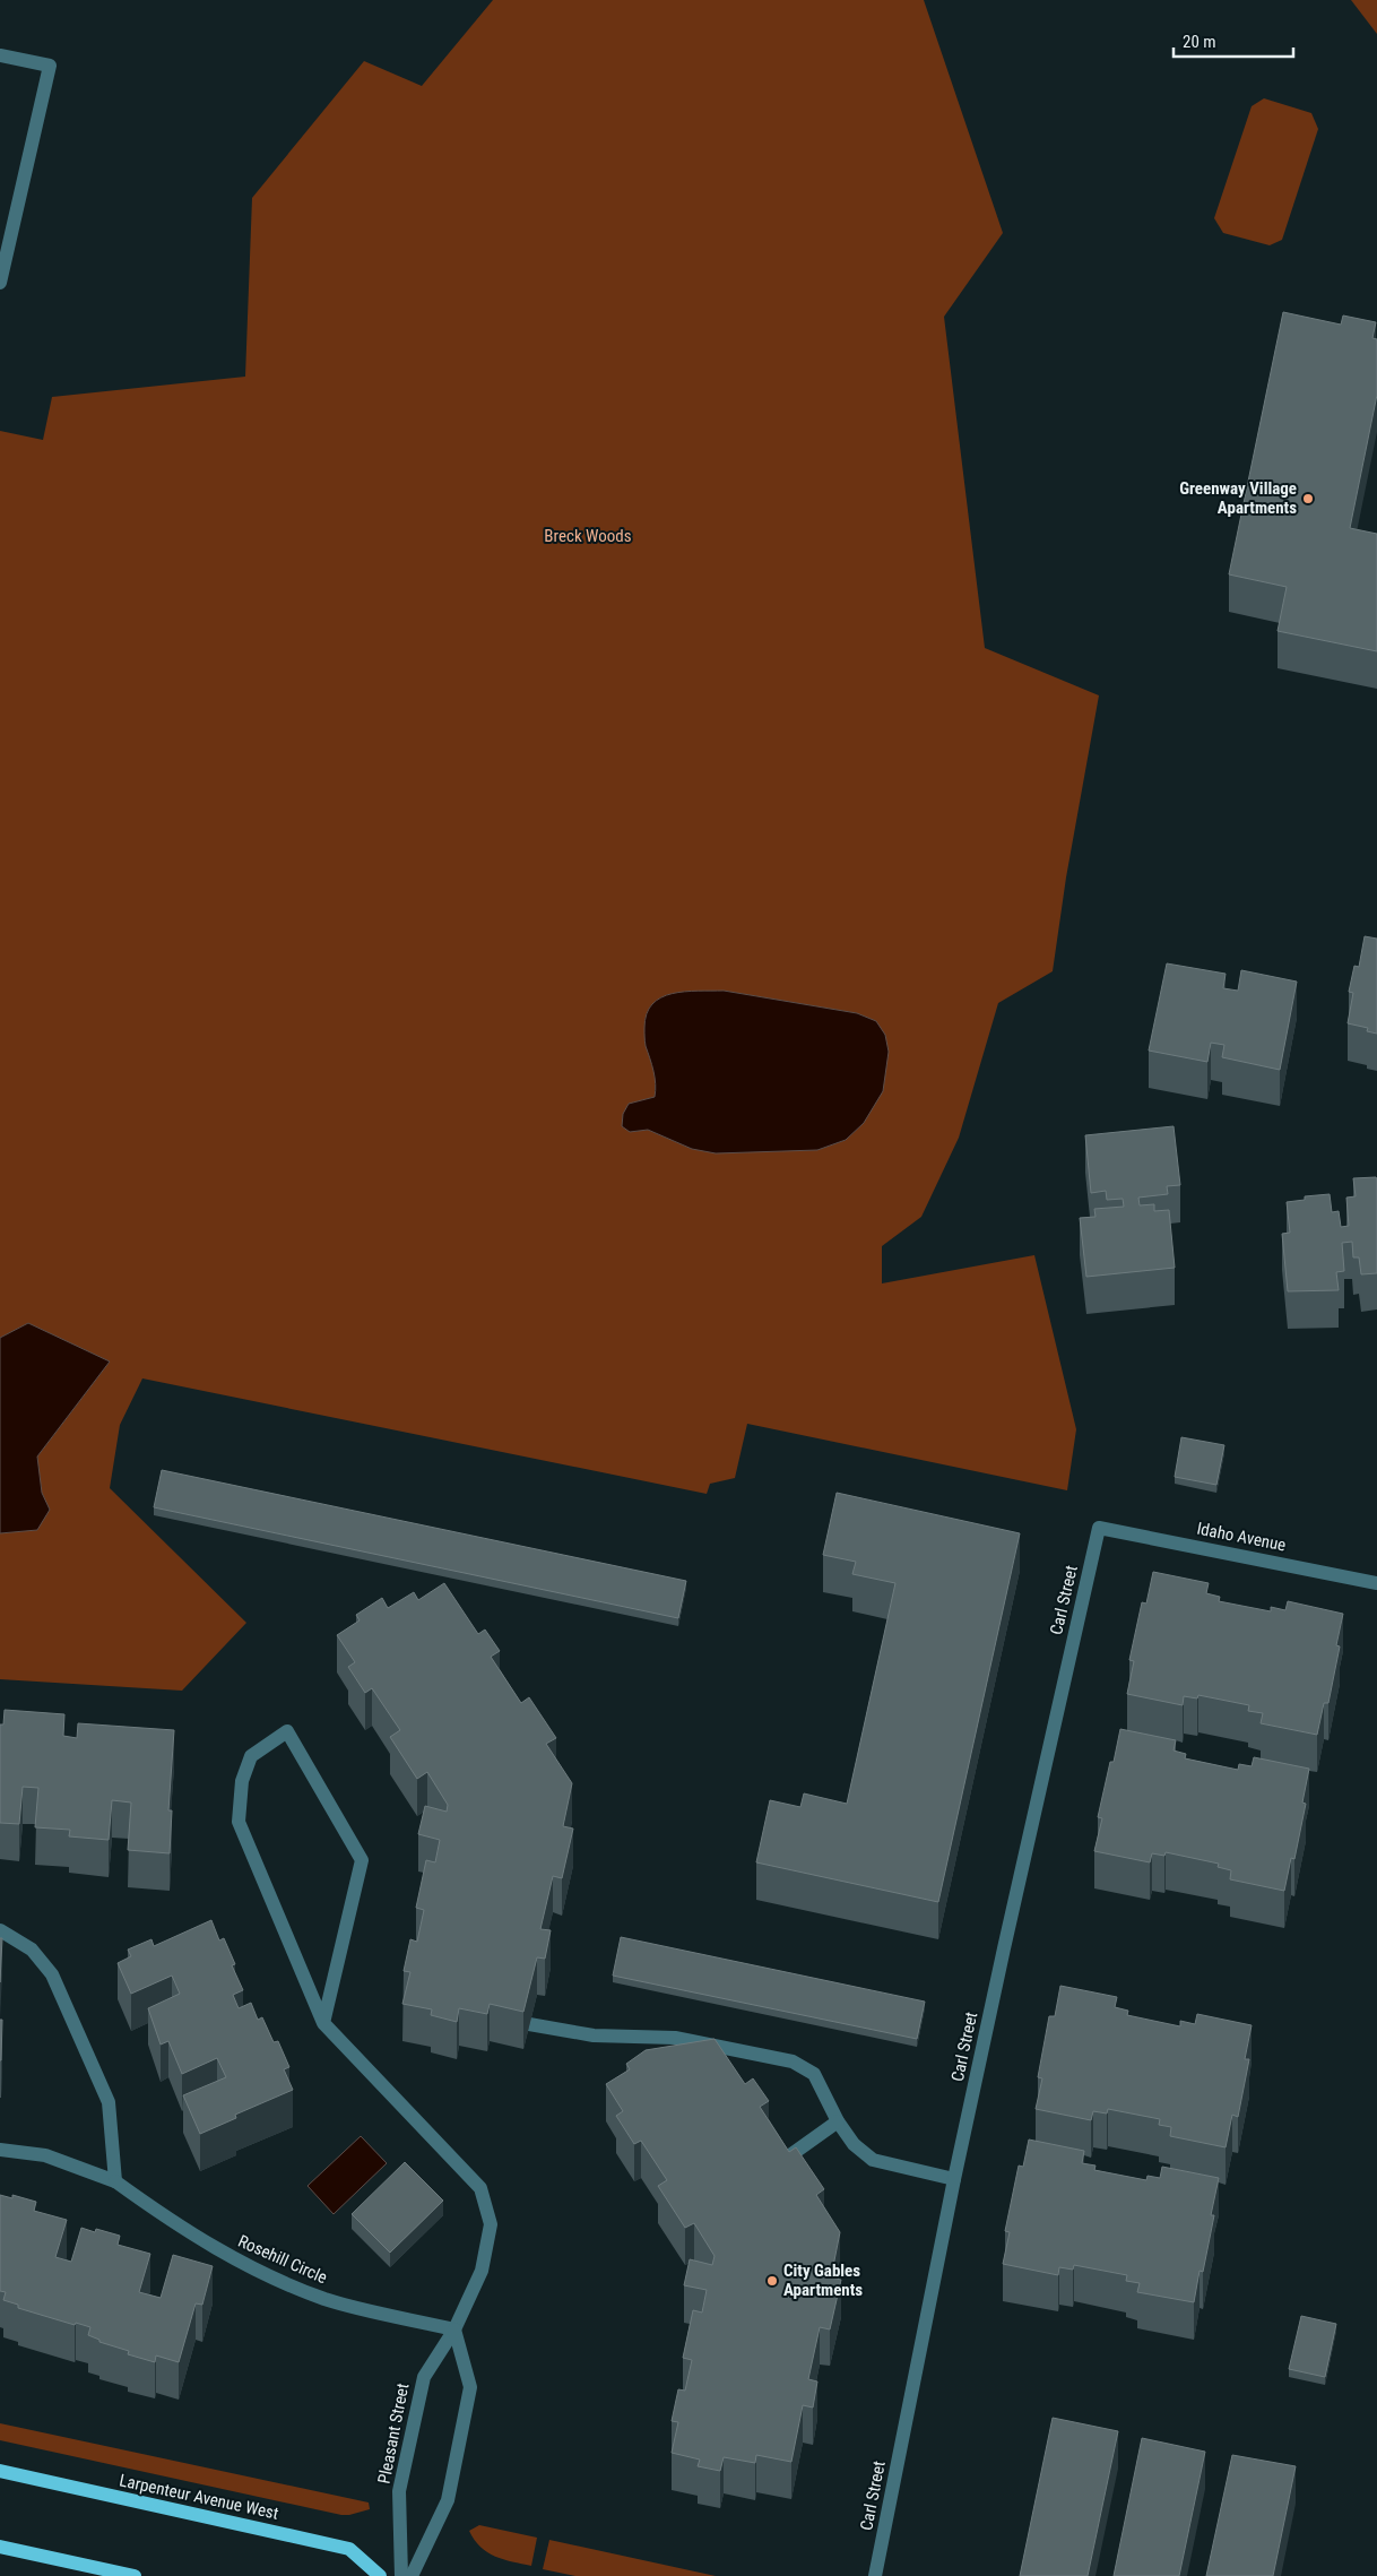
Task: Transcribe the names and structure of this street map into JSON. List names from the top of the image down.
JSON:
{
  "streets": {
    "main road": ["Larpenteur Avenue West"],
    "street": [
      "Idaho Avenue",
      "Carl Street",
      "Rosehill Circle",
      "Pleasant Street"
    ]
  },
  "crossings": [
    ["Idaho Avenue", "Carl Street"],
    ["Rosehill Circle", "Pleasant Street"]
  ],
  "parks": ["Breck Woods"],
  "places": ["Greenway Village Apartments", "City Gables Apartments"],
  "scale_bar": "20 m"
}
